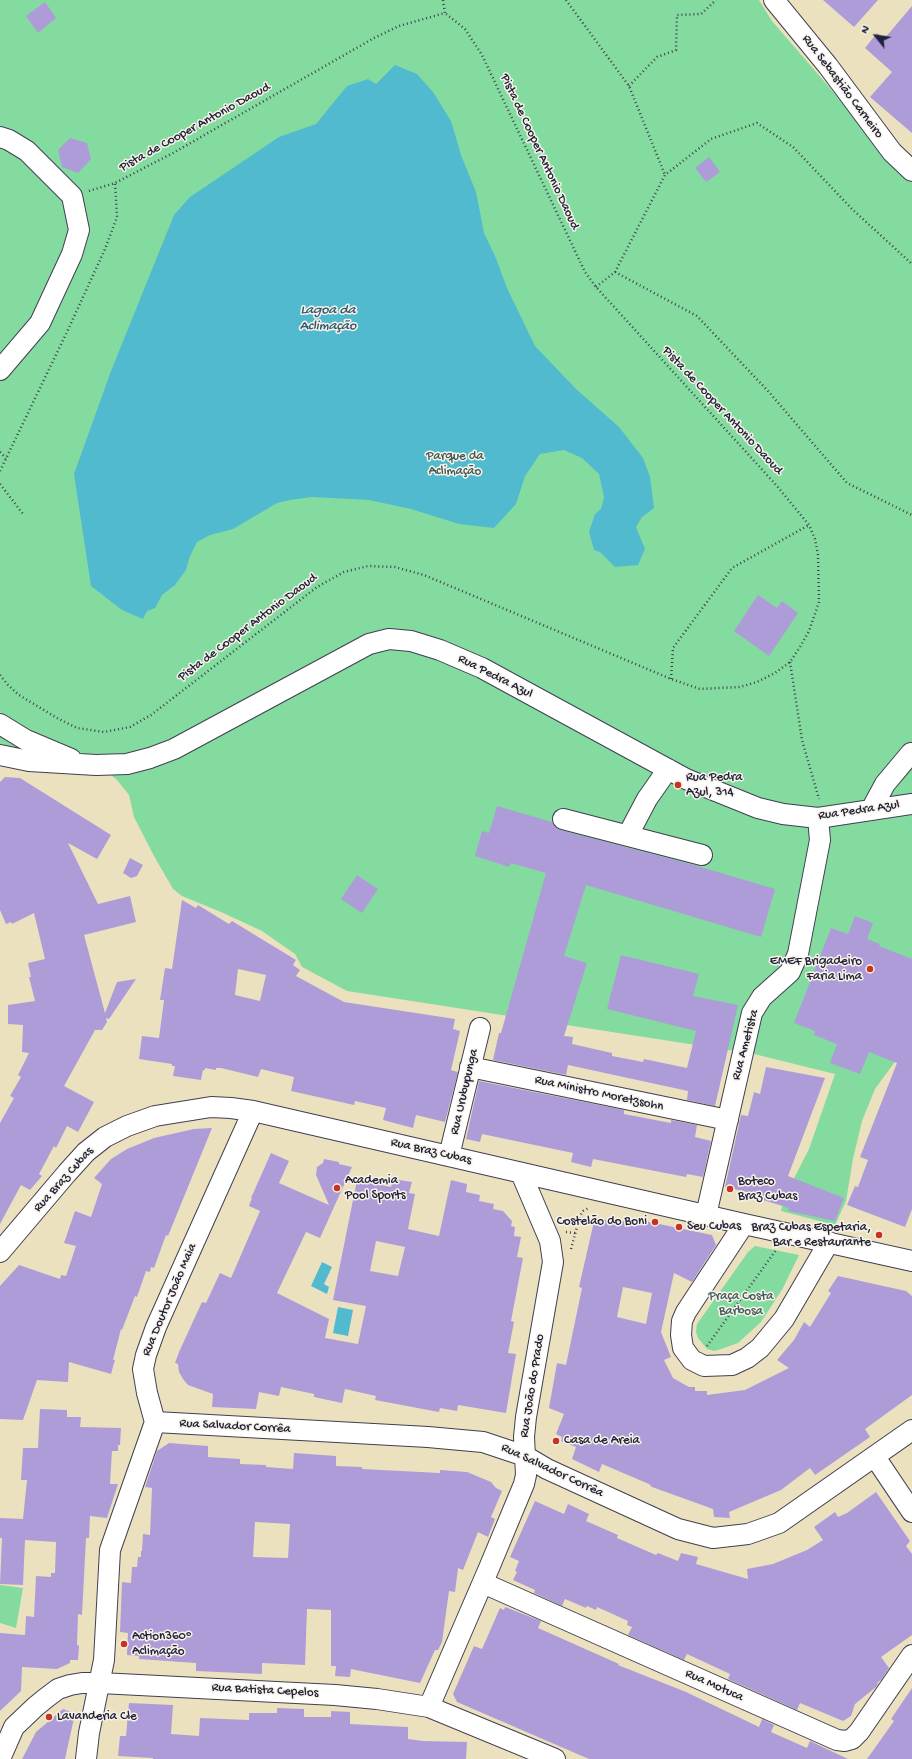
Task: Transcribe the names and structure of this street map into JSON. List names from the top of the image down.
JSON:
{
  "streets": {
    "street": [
      "Rua Sebastião Carneiro",
      "Rua Pedra Azul",
      "Rua Ametista",
      "Rua Urubupunga",
      "Rua Ministro Moretzsohn",
      "Rua Braz Cubas",
      "Rua Doutor João Maia",
      "Rua João do Prado",
      "Rua Salvador Corrêa",
      "Rua Motuca",
      "Rua Batista Cepelos"
    ],
    "path": ["Pista de Cooper Antonio Daoud"]
  },
  "crossings": [
    ["Rua Pedra Azul", "Rua Ametista"],
    ["Rua Ametista", "Rua Ministro Moretzsohn"],
    ["Rua Ametista", "Rua Braz Cubas"],
    ["Rua Urubupunga", "Rua Ministro Moretzsohn"],
    ["Rua Urubupunga", "Rua Braz Cubas"],
    ["Rua Braz Cubas", "Rua Doutor João Maia"],
    ["Rua Braz Cubas", "Rua João do Prado"],
    ["Rua Doutor João Maia", "Rua Salvador Corrêa"],
    ["Rua João do Prado", "Rua Salvador Corrêa"],
    ["Rua João do Prado", "Rua Motuca"],
    ["Rua João do Prado", "Rua Batista Cepelos"]
  ],
  "water": ["Lagoa da Aclimação"],
  "parks": ["Parque da Aclimação", "Praça Costa Barbosa"],
  "places": [
    "Rua Pedra Azul, 314",
    "EMEF Brigadeiro Faria Lima",
    "Academia Pool Sports",
    "Boteco Braz Cubas",
    "Costelão do Boni",
    "Seu Cubas",
    "Braz Cubas Espetaria, Bar e Restaurante",
    "Casa de Areia",
    "Action360º Aclimação",
    "Lavanderia Cle"
  ],
  "north": "top left"
}
